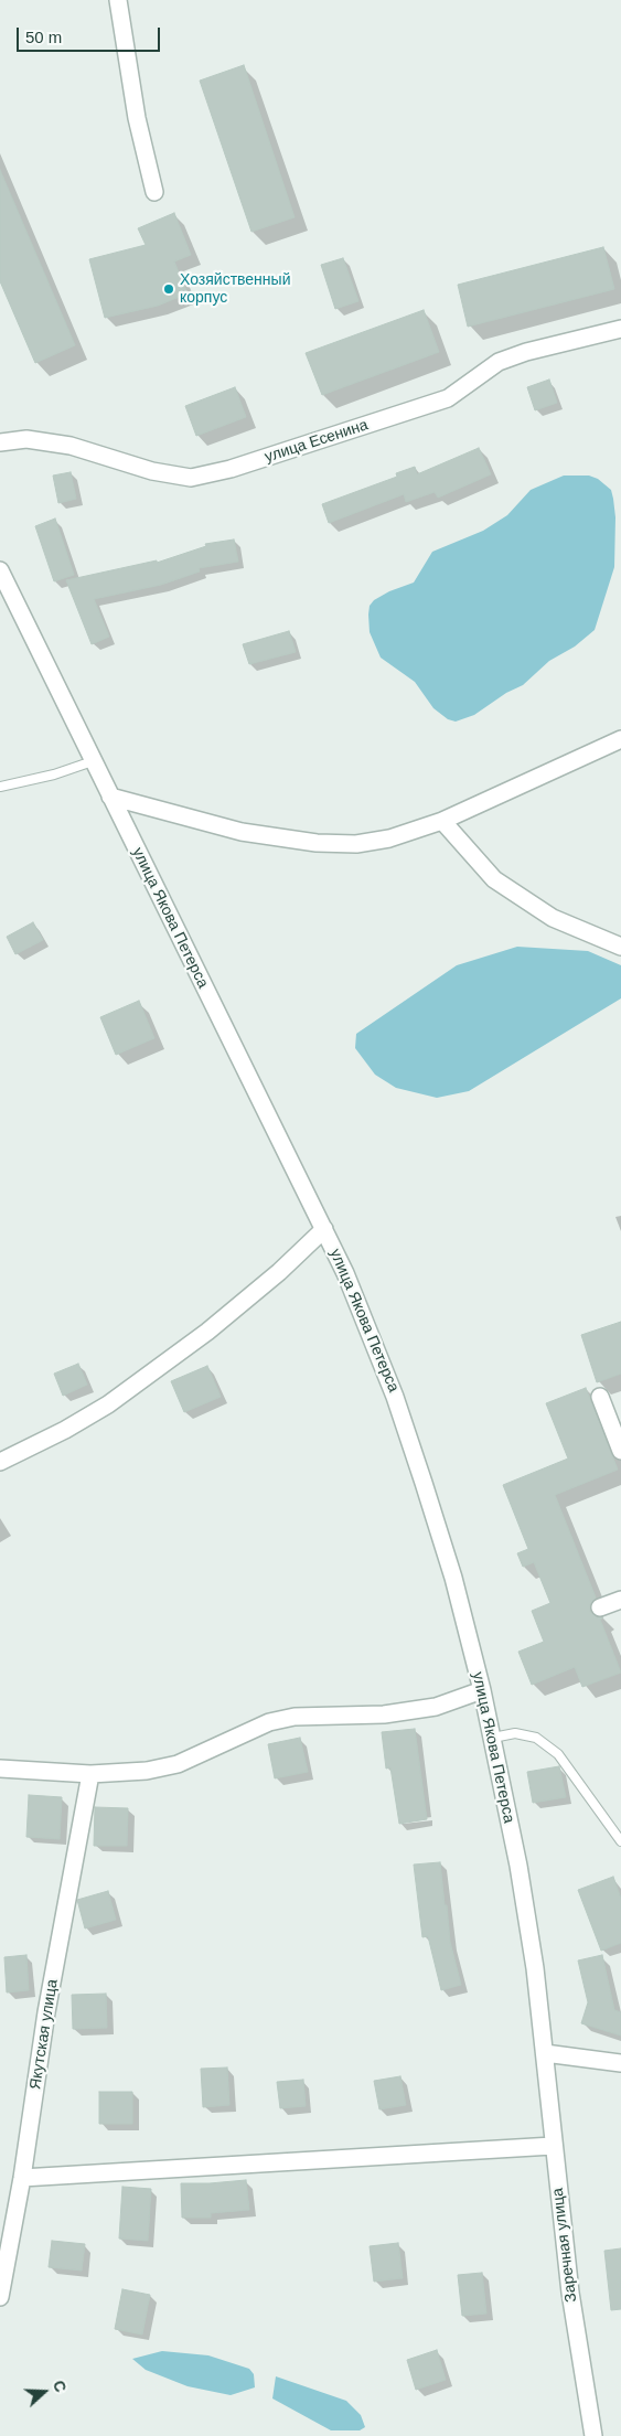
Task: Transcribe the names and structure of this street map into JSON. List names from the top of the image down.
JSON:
{
  "streets": {
    "street": [
      "улица Есенина",
      "улица Якова Петерса",
      "Якутская улица",
      "Заречная улица"
    ]
  },
  "crossings": [
    ["улица Якова Петерса", "Заречная улица"]
  ],
  "places": ["Хозяйственный корпус"],
  "scale_bar": "50 m",
  "north": "right"
}
